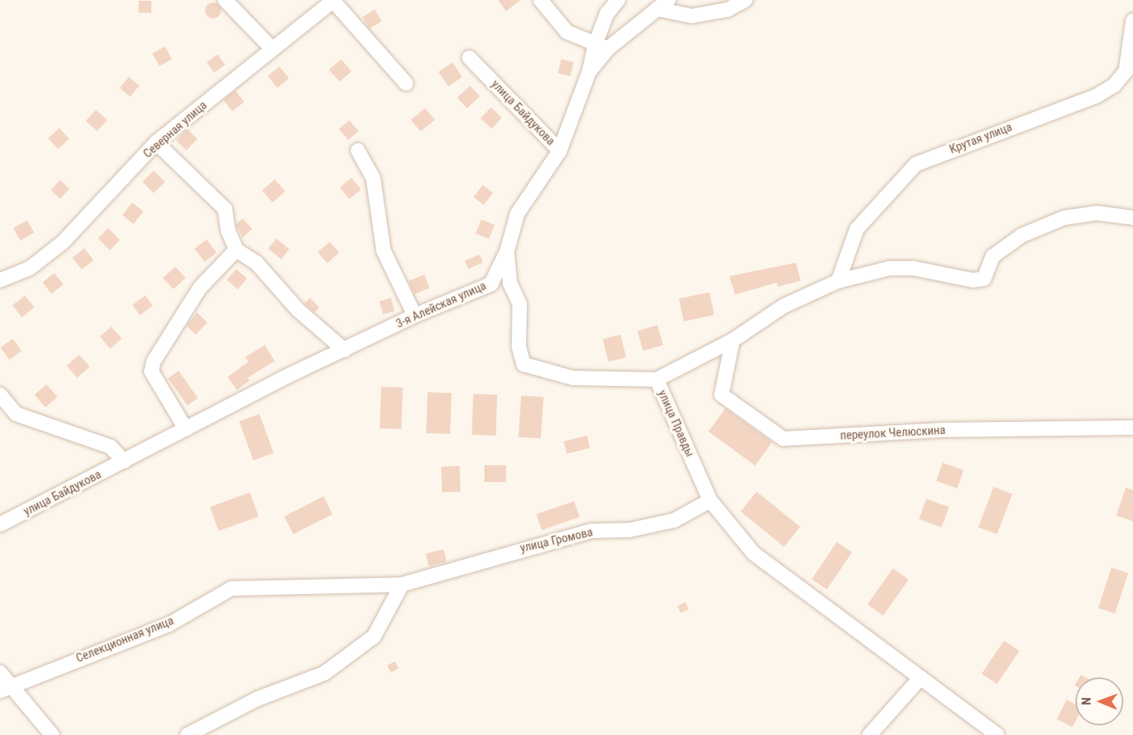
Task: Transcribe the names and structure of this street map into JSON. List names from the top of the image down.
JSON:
{
  "streets": {
    "street": [
      "улица Байдукова",
      "Северная улица",
      "Крутая улица",
      "3-я Алейская улица",
      "улица Правды",
      "переулок Челюскина",
      "улица Громова",
      "Селекционная улица"
    ]
  },
  "crossings": [
    ["улица Байдукова", "3-я Алейская улица"],
    ["Крутая улица", "улица Правды"],
    ["улица Правды", "переулок Челюскина"],
    ["улица Правды", "улица Громова"],
    ["улица Громова", "Селекционная улица"]
  ],
  "north": "left"
}
